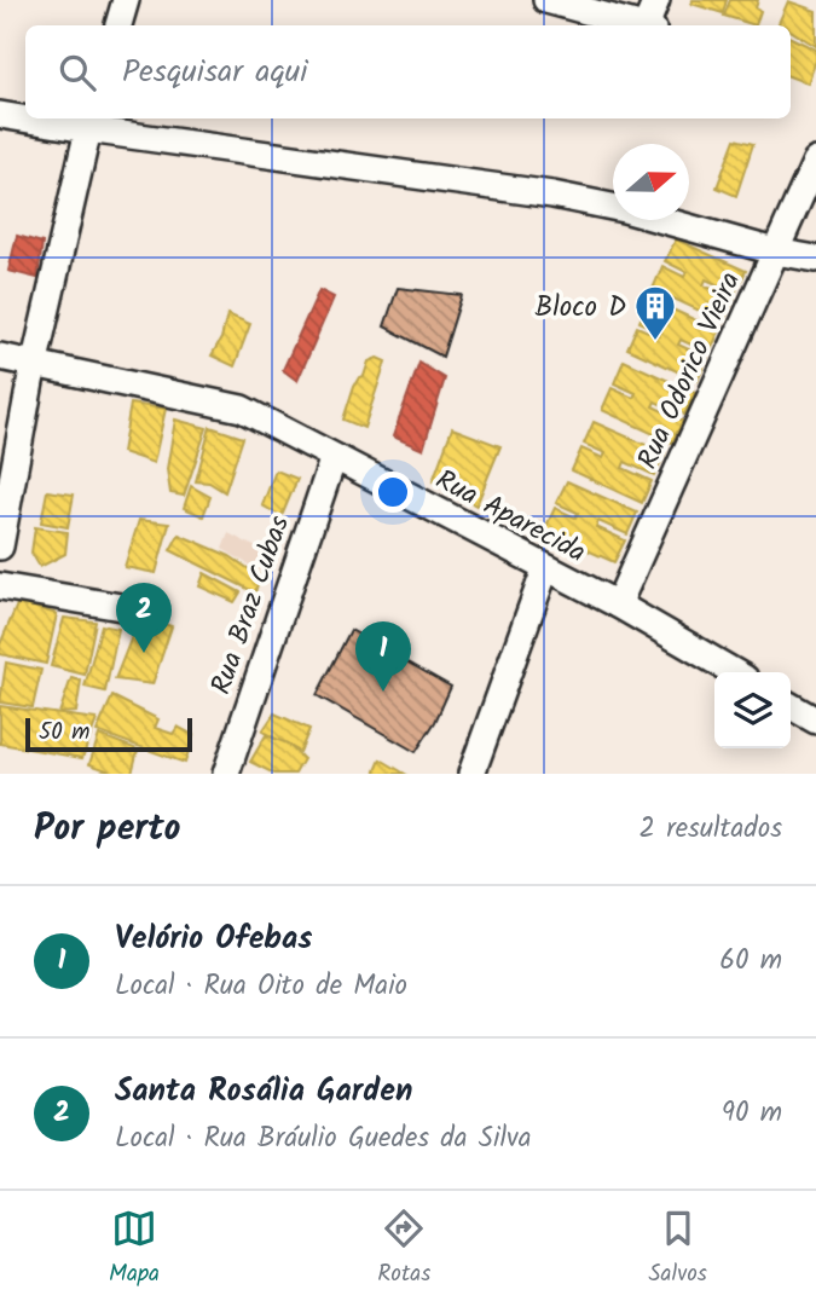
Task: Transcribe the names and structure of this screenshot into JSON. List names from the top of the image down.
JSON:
{
  "streets": {
    "street": ["Rua Odorico Vieira", "Rua Aparecida", "Rua Braz Cubas"]
  },
  "crossings": [
    ["Rua Odorico Vieira", "Rua Aparecida"],
    ["Rua Aparecida", "Rua Braz Cubas"]
  ],
  "places": {
    "building": ["Bloco D"]
  },
  "scale_bar": "50 m",
  "north": "right",
  "page": {
    "search": "Pesquisar aqui",
    "pins": ["2", "1"],
    "scale": "50 m",
    "heading": ["Por perto", "2 resultados"],
    "list": [
      {
        "mark": "1",
        "name": "Velório Ofebas",
        "note": "Local · Rua Oito de Maio",
        "value": "60 m"
      },
      {
        "mark": "2",
        "name": "Santa Rosália Garden",
        "note": "Local · Rua Bráulio Guedes da Silva",
        "value": "90 m"
      }
    ],
    "nav": ["Mapa", "Rotas", "Salvos"]
  }
}
